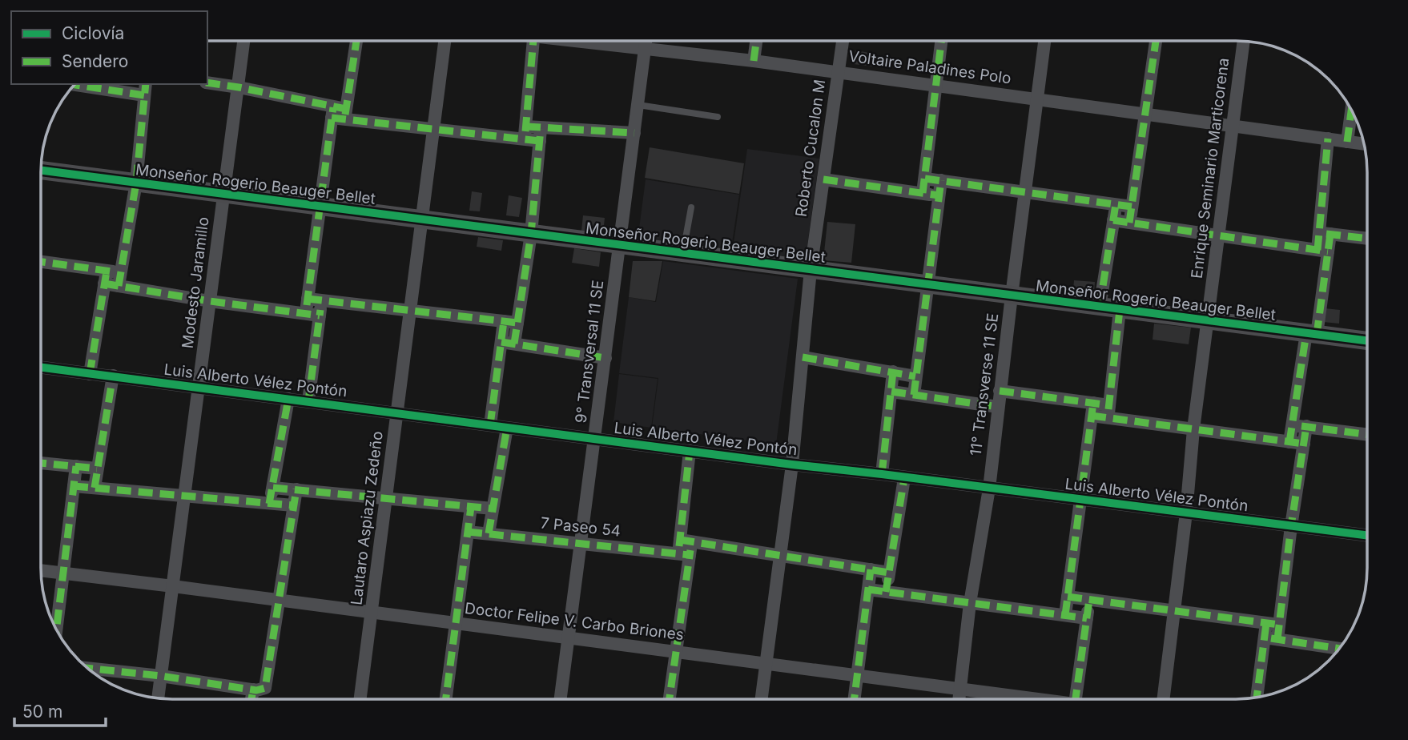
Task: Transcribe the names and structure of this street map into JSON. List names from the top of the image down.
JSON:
{
  "streets": {
    "street": [
      "Voltaire Paladines Polo",
      "Roberto Cucalon M",
      "Enrique Seminario Marticorena",
      "Monseñor Rogerio Beauger Bellet",
      "Modesto Jaramillo",
      "9° Transversal 11 SE",
      "Luis Alberto Vélez Pontón",
      "11° Transverse 11 SE",
      "Lautaro Aspiazu Zedeño",
      "7 Paseo 54",
      "Doctor Felipe V. Carbo Briones"
    ]
  },
  "crossings": [
    ["Voltaire Paladines Polo", "Roberto Cucalon M"],
    ["Voltaire Paladines Polo", "Enrique Seminario Marticorena"],
    ["Voltaire Paladines Polo", "9° Transversal 11 SE"],
    ["Voltaire Paladines Polo", "11° Transverse 11 SE"],
    ["Roberto Cucalon M", "Monseñor Rogerio Beauger Bellet"],
    ["Enrique Seminario Marticorena", "Monseñor Rogerio Beauger Bellet"],
    ["Enrique Seminario Marticorena", "Luis Alberto Vélez Pontón"],
    ["Monseñor Rogerio Beauger Bellet", "Modesto Jaramillo"],
    ["Monseñor Rogerio Beauger Bellet", "9° Transversal 11 SE"],
    ["Monseñor Rogerio Beauger Bellet", "11° Transverse 11 SE"],
    ["Monseñor Rogerio Beauger Bellet", "Lautaro Aspiazu Zedeño"],
    ["Modesto Jaramillo", "Luis Alberto Vélez Pontón"],
    ["Modesto Jaramillo", "Doctor Felipe V. Carbo Briones"],
    ["9° Transversal 11 SE", "Luis Alberto Vélez Pontón"],
    ["9° Transversal 11 SE", "7 Paseo 54"],
    ["9° Transversal 11 SE", "Doctor Felipe V. Carbo Briones"],
    ["Luis Alberto Vélez Pontón", "11° Transverse 11 SE"],
    ["Luis Alberto Vélez Pontón", "Lautaro Aspiazu Zedeño"],
    ["11° Transverse 11 SE", "Doctor Felipe V. Carbo Briones"],
    ["Lautaro Aspiazu Zedeño", "Doctor Felipe V. Carbo Briones"]
  ],
  "legend": ["Ciclovía", "Sendero"],
  "scale_bar": "50 m"
}
